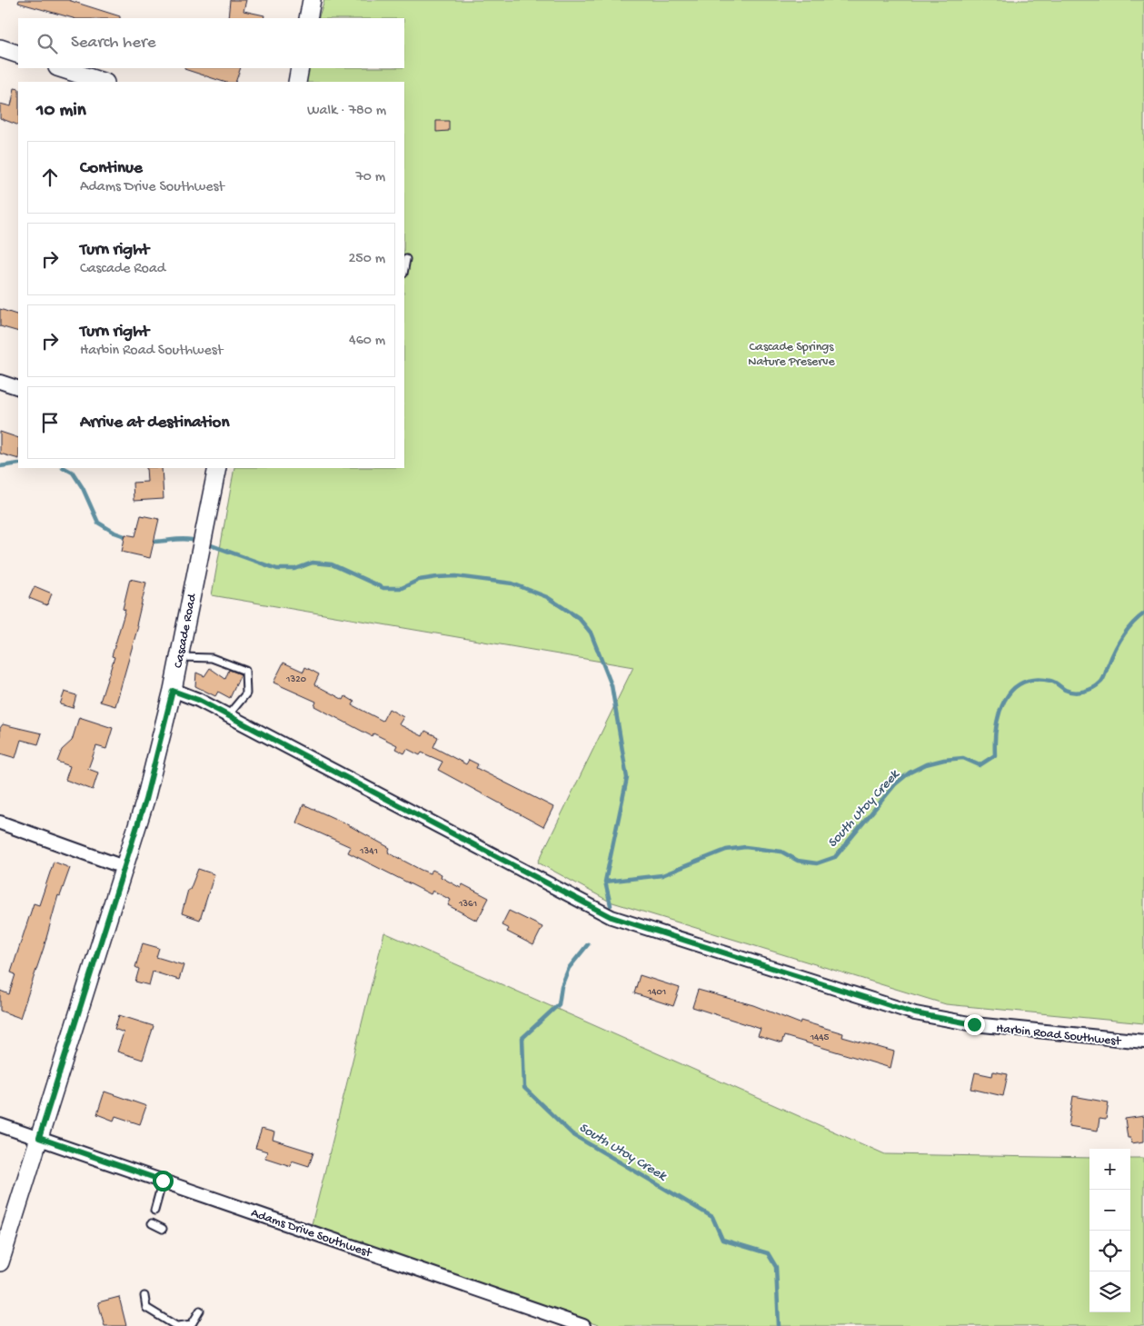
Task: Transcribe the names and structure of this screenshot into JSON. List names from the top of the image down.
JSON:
{
  "streets": {
    "main road": ["Cascade Road"],
    "street": ["Harbin Road Southwest", "Adams Drive Southwest"]
  },
  "crossings": [
    ["Cascade Road", "Harbin Road Southwest"],
    ["Cascade Road", "Adams Drive Southwest"]
  ],
  "water": ["South Utoy Creek"],
  "parks": ["Cascade Springs Nature Preserve"],
  "house_numbers": [
    "1320",
    "1341",
    "1361",
    "1401",
    "1445"
  ],
  "page": {
    "search": "Search here",
    "heading": ["10 min", "Walk · 780 m"],
    "list": [
      ["Continue", "Adams Drive Southwest", "70 m"],
      ["Turn right", "Cascade Road", "250 m"],
      ["Turn right", "Harbin Road Southwest", "460 m"],
      "Arrive at destination"
    ],
    "map_buttons": ["+", "−"]
  }
}
